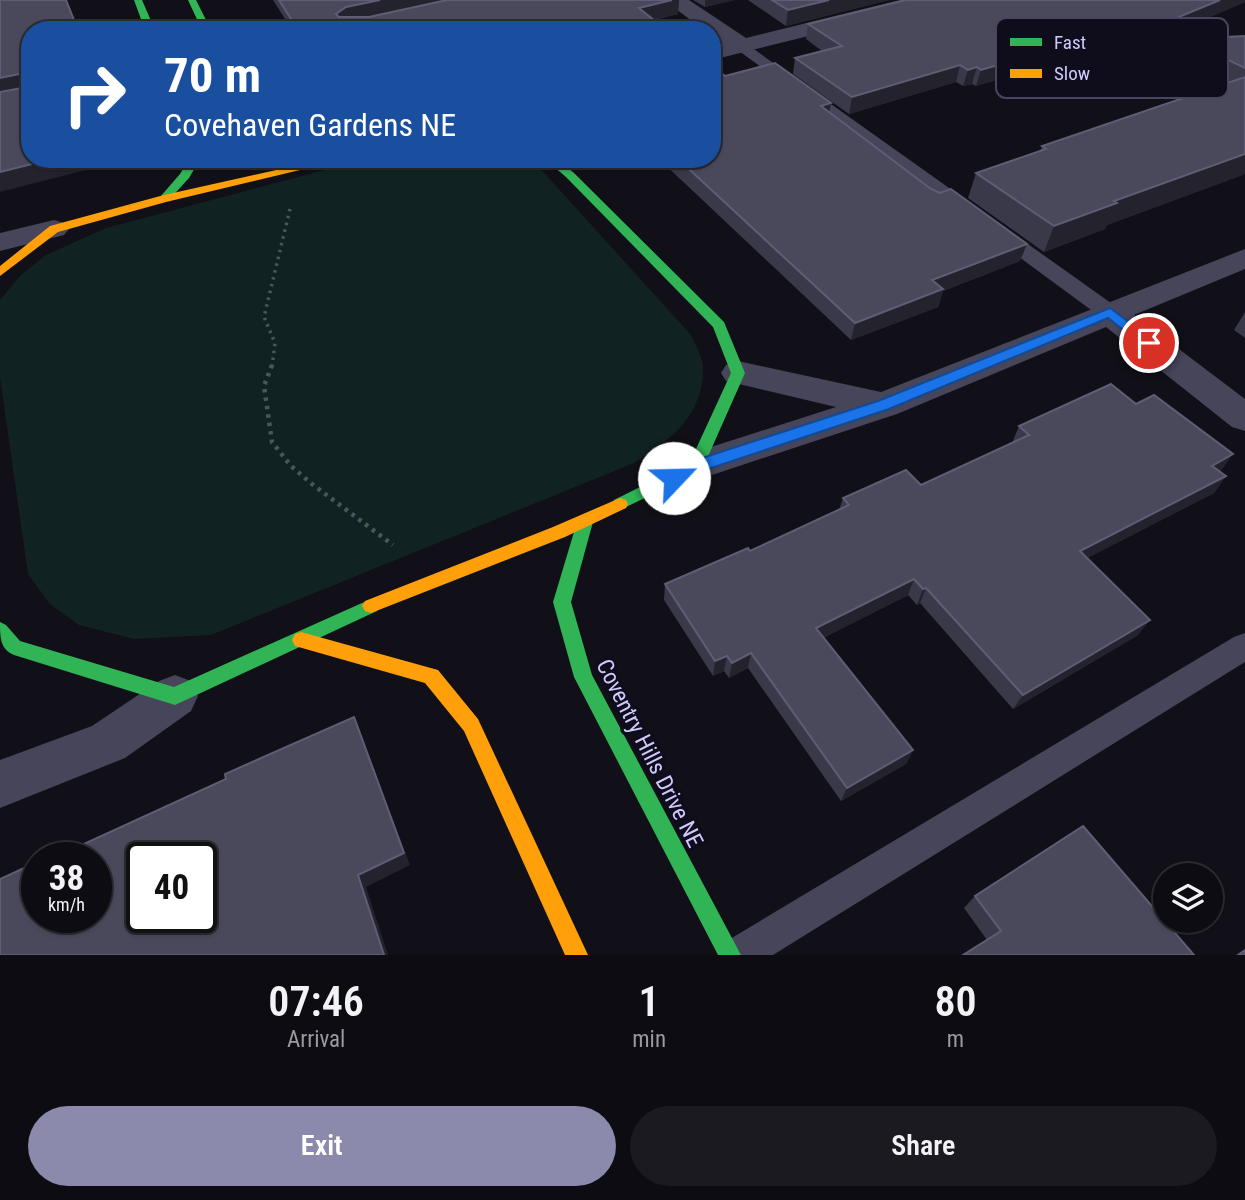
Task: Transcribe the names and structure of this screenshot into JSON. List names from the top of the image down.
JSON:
{
  "streets": {
    "street": ["Coventry Hills Drive NE"]
  },
  "legend": ["Fast", "Slow"],
  "page": {
    "turn": ["70 m", "Covehaven Gardens NE"],
    "speed": "38 km/h",
    "limit": "40",
    "eta": [
      "07:46",
      "Arrival",
      "1",
      "min",
      "80",
      "m"
    ],
    "buttons": ["Exit", "Share"]
  }
}
